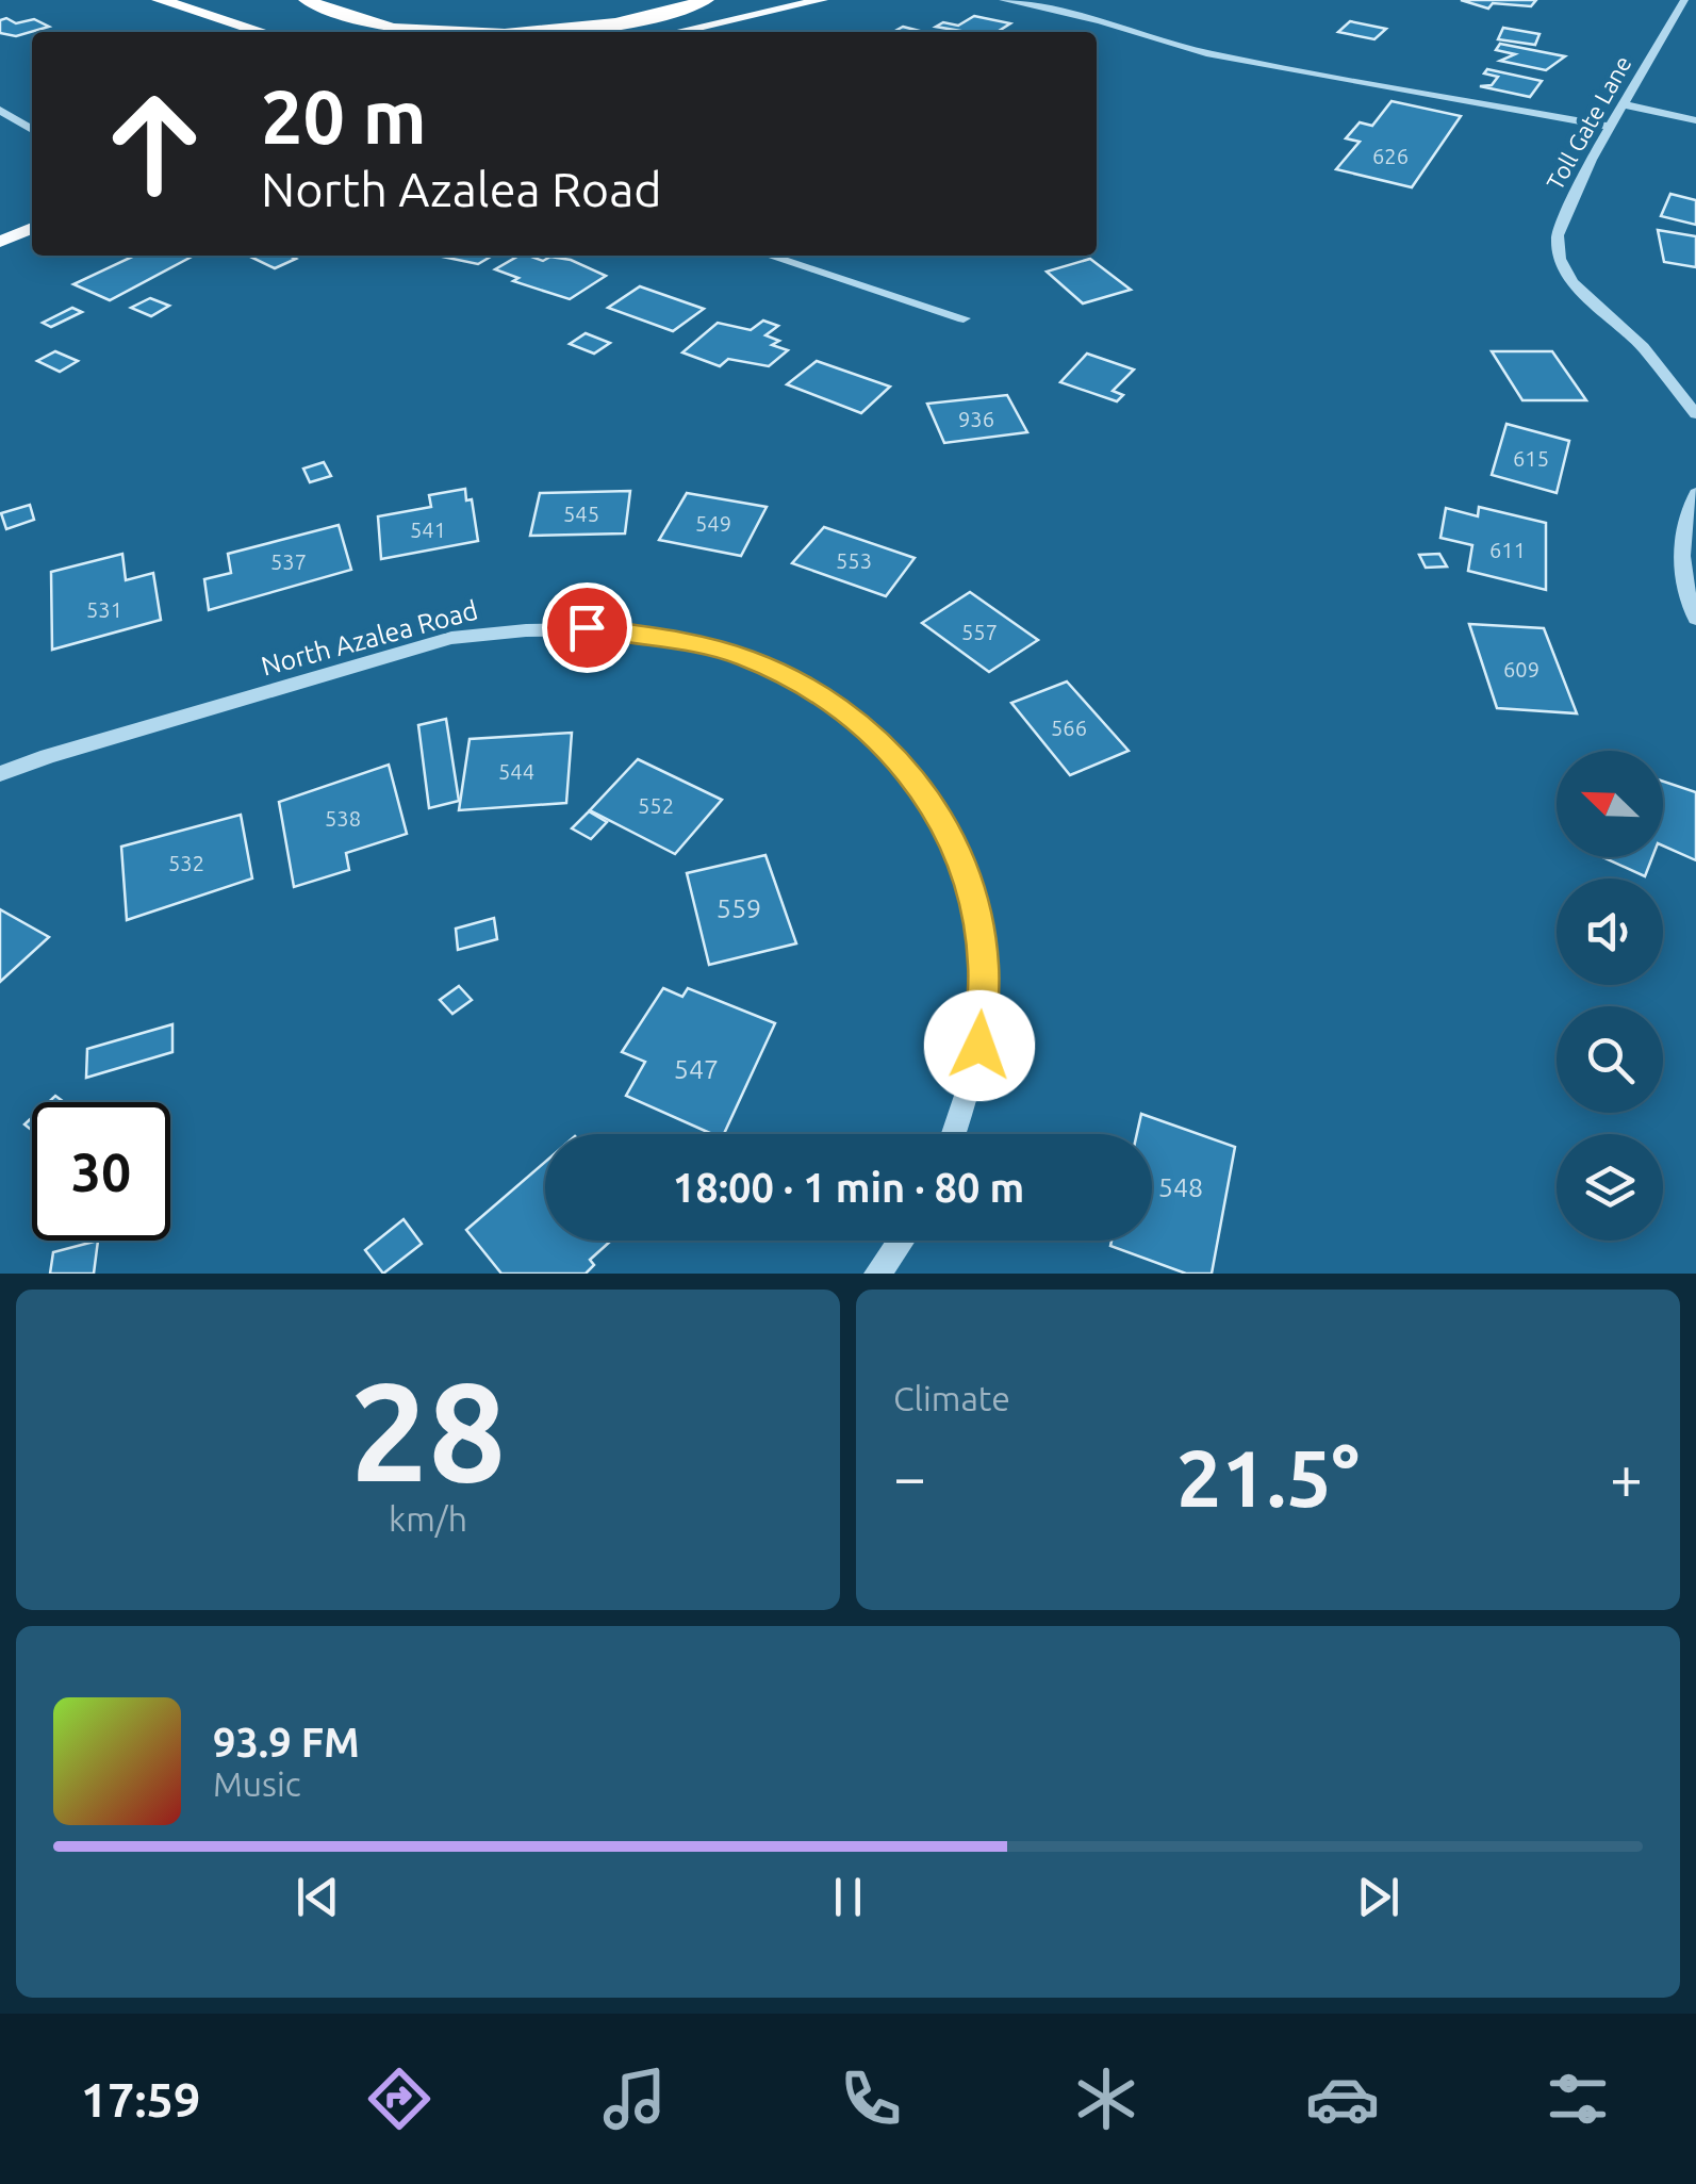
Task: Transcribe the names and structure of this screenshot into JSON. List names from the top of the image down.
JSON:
{
  "streets": {
    "street": ["Toll Gate Lane", "North Azalea Road"]
  },
  "house_numbers": [
    "626",
    "936",
    "615",
    "545",
    "549",
    "541",
    "611",
    "553",
    "537",
    "531",
    "557",
    "609",
    "566",
    "544",
    "552",
    "538",
    "532",
    "559",
    "547",
    "548"
  ],
  "north": "top left",
  "page": {
    "turn": ["20 m", "North Azalea Road"],
    "limit": "30",
    "trip": "18:00 · 1 min · 80 m",
    "tile": [
      ["28", "km/h"],
      "Climate"
    ],
    "heat": ["−", "21.5°", "+"],
    "song": ["93.9 FM", "Music"],
    "tabs": "17:59"
  }
}
